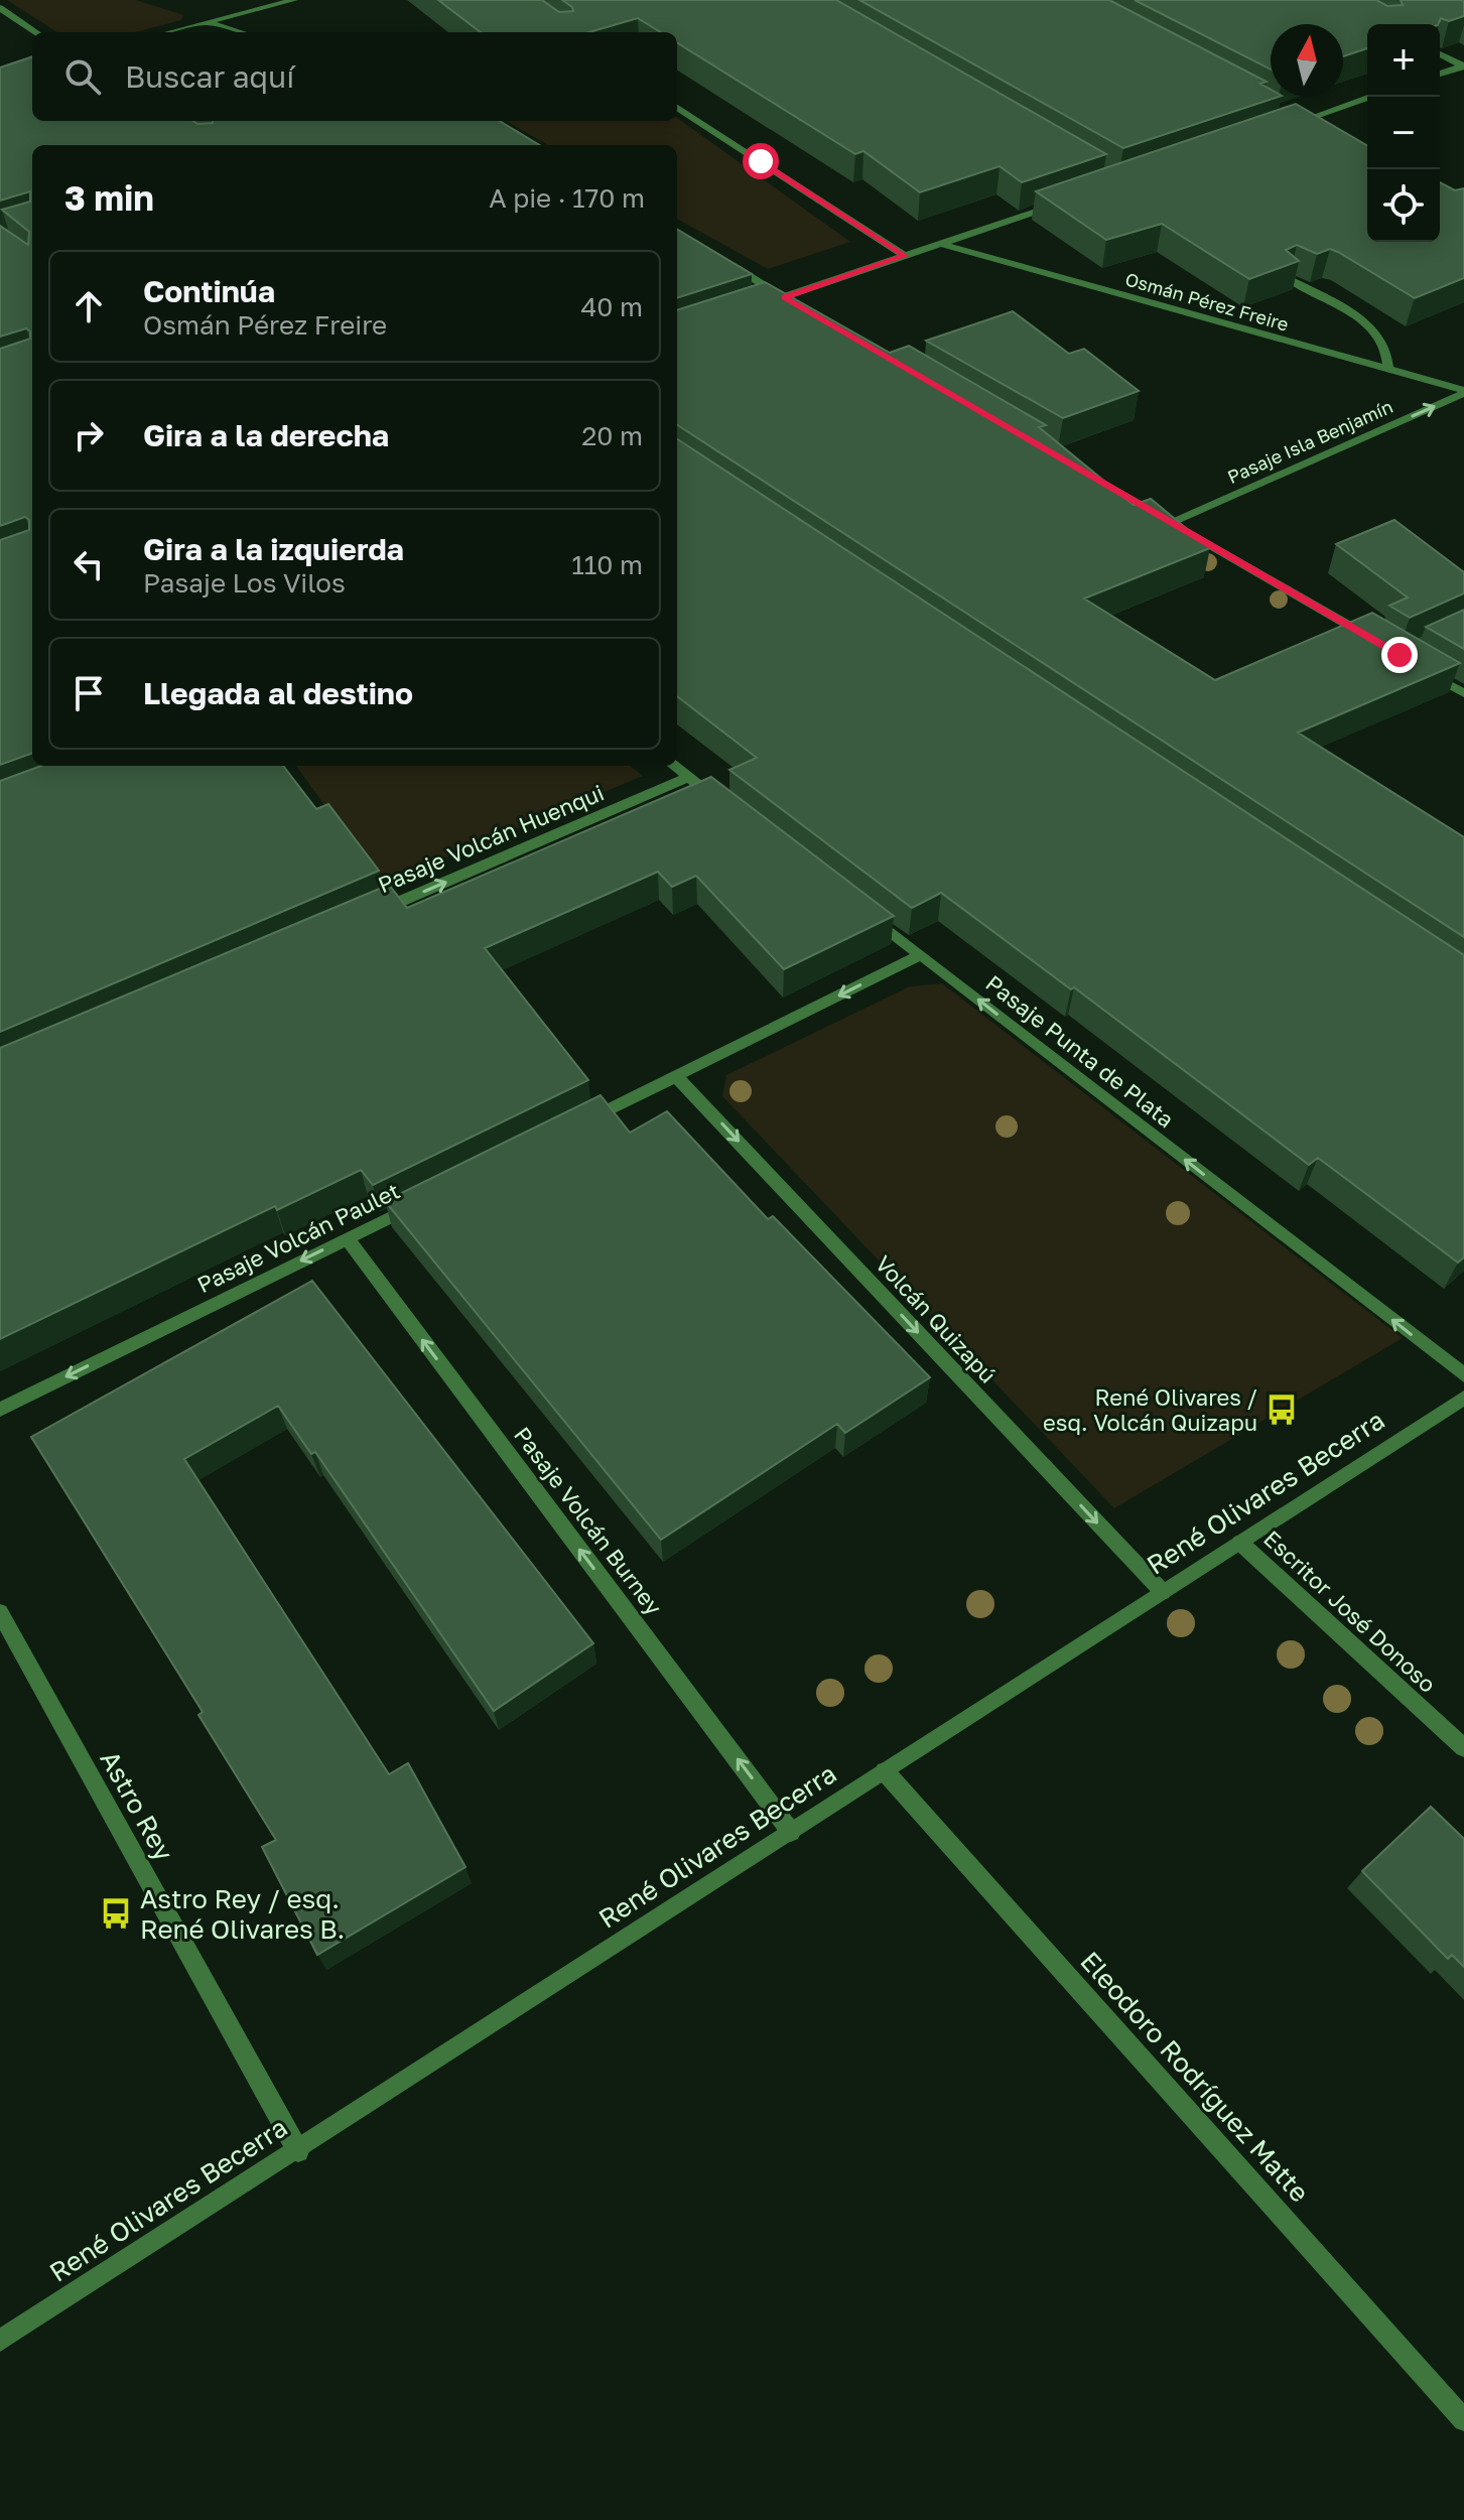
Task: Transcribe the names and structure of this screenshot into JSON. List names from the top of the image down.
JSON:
{
  "streets": {
    "street": [
      "Osmán Pérez Freire",
      "Pasaje Isla Benjamín",
      "Pasaje Volcán Huenqui",
      "Pasaje Punta de Plata",
      "Pasaje Volcán Paulet",
      "Volcán Quizapú",
      "René Olivares Becerra",
      "Pasaje Volcán Burney",
      "Escritor José Donoso",
      "Astro Rey",
      "Eleodoro Rodríguez Matte"
    ]
  },
  "crossings": [
    ["Osmán Pérez Freire", "Pasaje Isla Benjamín"],
    ["Pasaje Volcán Paulet", "Pasaje Volcán Burney"],
    ["Volcán Quizapú", "René Olivares Becerra"],
    ["René Olivares Becerra", "Pasaje Volcán Burney"],
    ["René Olivares Becerra", "Escritor José Donoso"],
    ["René Olivares Becerra", "Astro Rey"],
    ["René Olivares Becerra", "Eleodoro Rodríguez Matte"]
  ],
  "one_way": [
    "Pasaje Isla Benjamín",
    "Pasaje Volcán Huenqui",
    "Pasaje Punta de Plata",
    "Pasaje Volcán Paulet",
    "Volcán Quizapú",
    "Pasaje Volcán Burney"
  ],
  "places": {
    "bus stop": ["René Olivares / esq. Volcán Quizapu", "Astro Rey / esq. René Olivares B."]
  },
  "north": "top",
  "page": {
    "map_buttons": ["+", "−"],
    "search": "Buscar aquí",
    "heading": ["3 min", "A pie · 170 m"],
    "list": [
      ["Continúa", "Osmán Pérez Freire", "40 m"],
      ["Gira a la derecha", "20 m"],
      ["Gira a la izquierda", "Pasaje Los Vilos", "110 m"],
      "Llegada al destino"
    ]
  }
}
